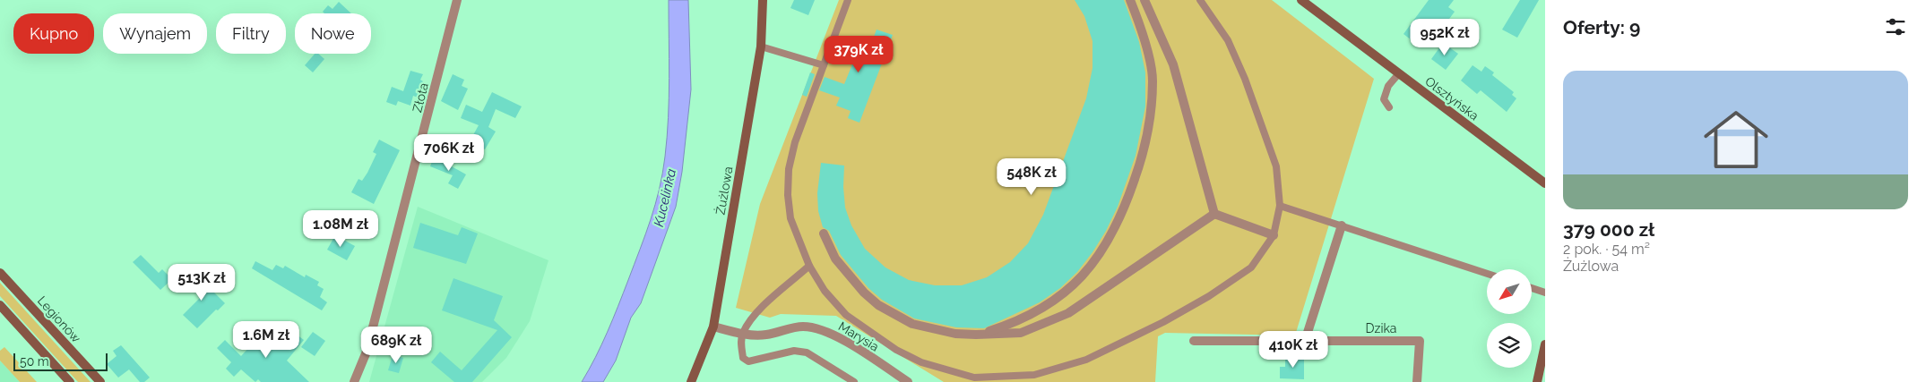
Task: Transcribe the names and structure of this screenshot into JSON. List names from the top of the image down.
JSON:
{
  "streets": {
    "street": [
      "Złota",
      "Olsztyńska",
      "Żużlowa",
      "Legionów",
      "Dzika",
      "Marysia"
    ]
  },
  "crossings": [
    ["Żużlowa", "Marysia"]
  ],
  "water": ["Kucelinka"],
  "scale_bar": "50 m",
  "north": "bottom left",
  "page": {
    "heading": "Oferty: 9",
    "chip": [
      "Kupno",
      "Wynajem",
      "Filtry",
      "Nowe"
    ],
    "price": [
      "952K zł",
      "379K zł",
      "706K zł",
      "548K zł",
      "1.08M zł",
      "513K zł",
      "1.6M zł",
      "689K zł",
      "410K zł"
    ],
    "list": [
      {
        "name": "379 000 zł",
        "note": "2 pok. · 54 m² · Żużlowa"
      }
    ],
    "scale": "50 m"
  }
}
